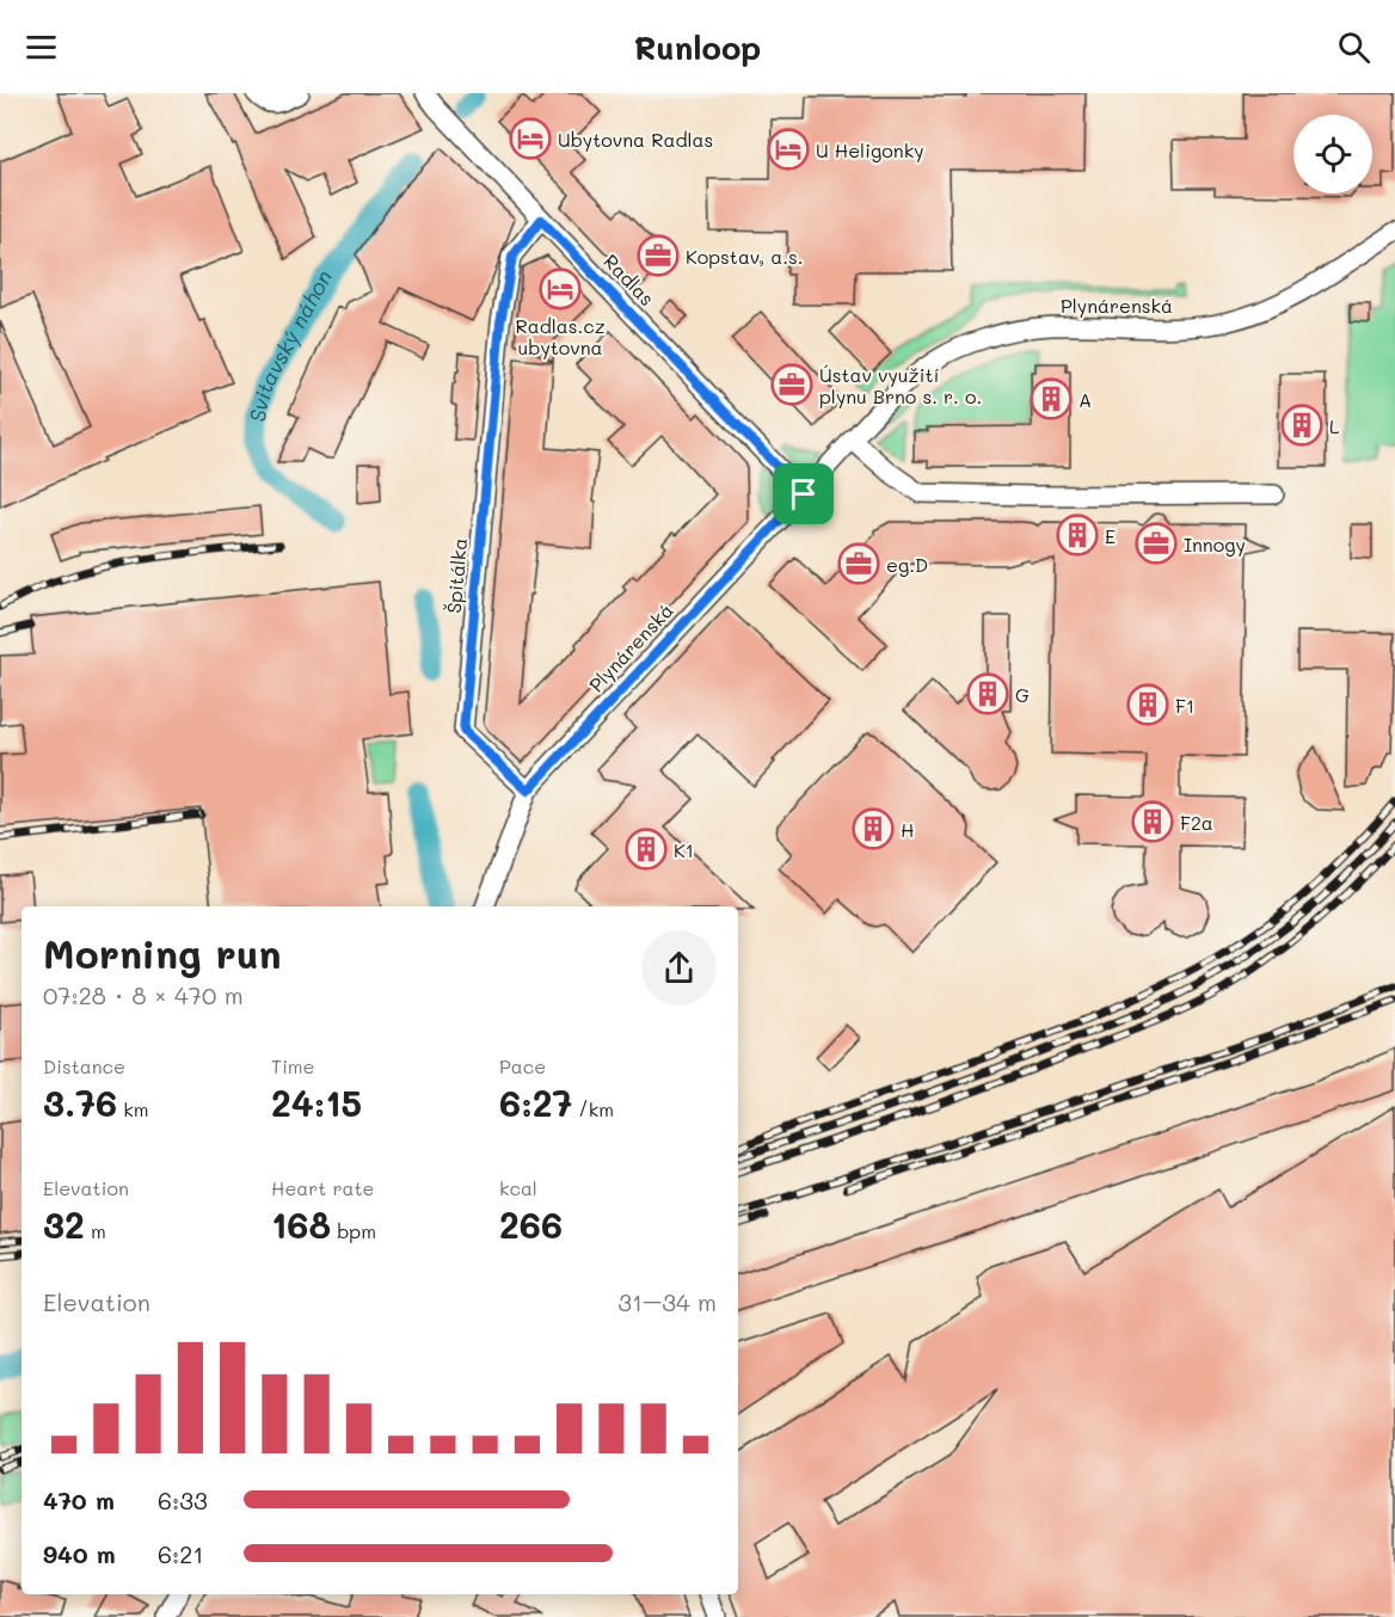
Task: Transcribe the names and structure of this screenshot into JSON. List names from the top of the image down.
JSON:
{
  "streets": {
    "street": ["Radlas", "Plynárenská", "Špitálka"]
  },
  "crossings": [
    ["Radlas", "Plynárenská"],
    ["Radlas", "Špitálka"],
    ["Plynárenská", "Špitálka"]
  ],
  "water": ["Svitavský náhon"],
  "places": {
    "hotel": ["Ubytovna Radlas", "U Heligonky", "Radlas.cz ubytovna"],
    "office": [
      "Kopstav, a.s.",
      "Ústav využití plynu Brno s. r. o.",
      "Innogy",
      "eg.D"
    ],
    "building": [
      "A",
      "L",
      "E",
      "G",
      "F1",
      "F2a",
      "H",
      "K1"
    ]
  },
  "page": {
    "header": "Runloop",
    "heading": ["Morning run", "07:28 · 8 × 470 m"],
    "stats": [
      ["Distance", "3.76 km"],
      ["Time", "24:15"],
      ["Pace", "6:27 /km"],
      ["Elevation", "32 m"],
      ["Heart rate", "168 bpm"],
      ["kcal", "266"]
    ],
    "chart": ["Elevation", "31–34 m"],
    "list": [
      {
        "name": "470 m",
        "note": "6:33"
      },
      {
        "name": "940 m",
        "note": "6:21"
      }
    ]
  }
}
